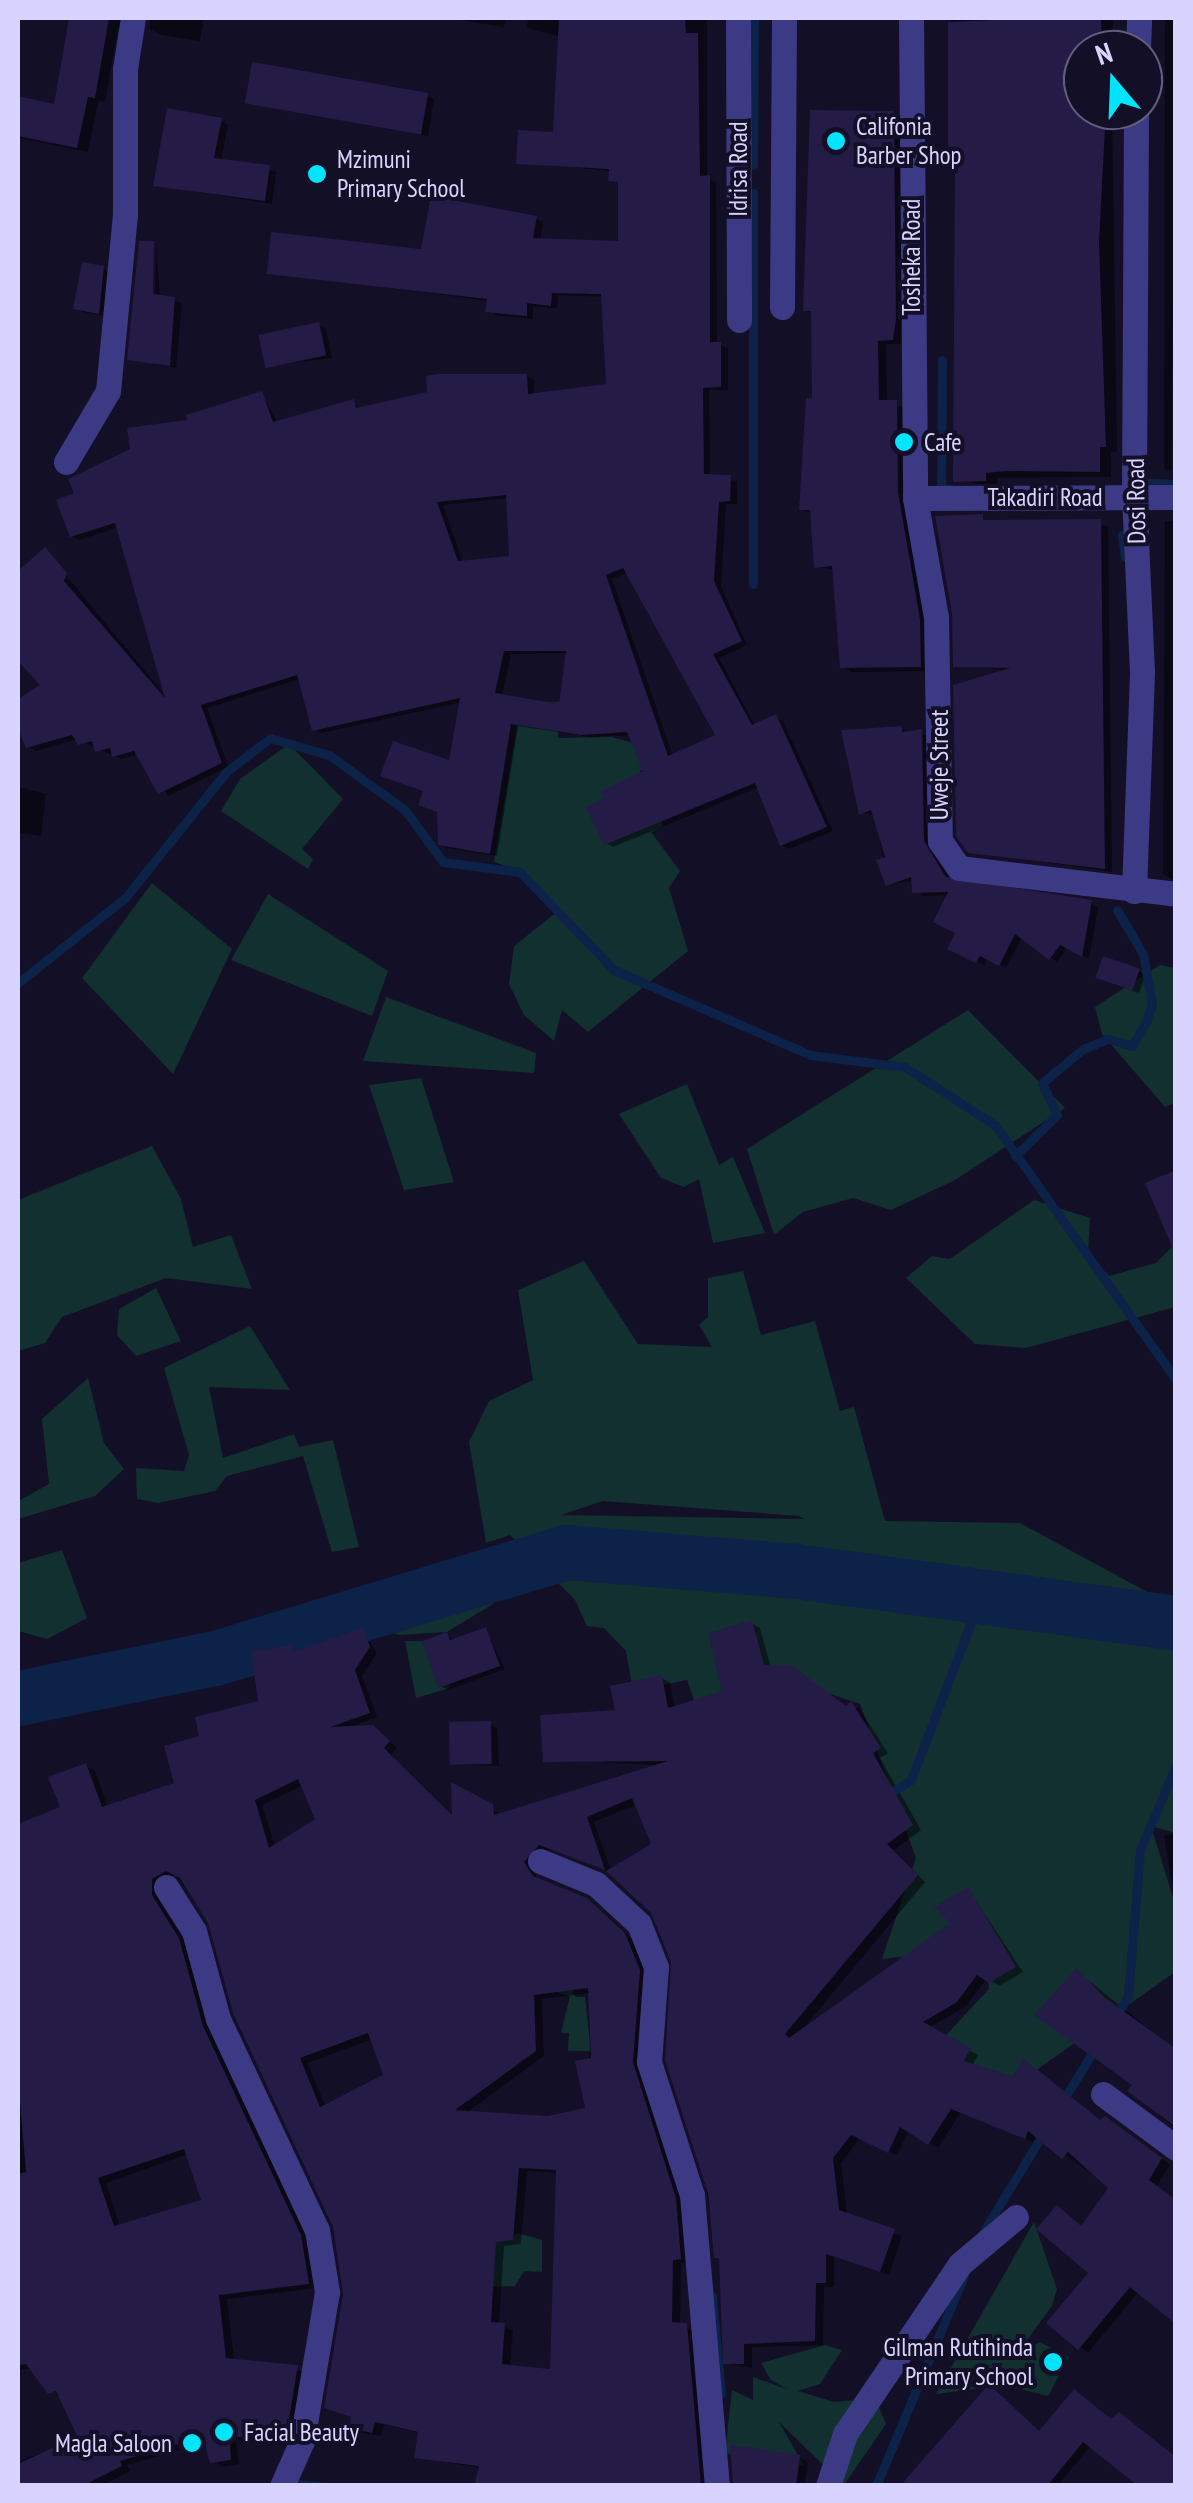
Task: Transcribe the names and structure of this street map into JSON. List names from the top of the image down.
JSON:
{
  "streets": {
    "street": [
      "Idrisa Road",
      "Tosheka Road",
      "Takadiri Road",
      "Dosi Road",
      "Uweje Street"
    ]
  },
  "crossings": [
    ["Tosheka Road", "Takadiri Road"],
    ["Tosheka Road", "Uweje Street"],
    ["Takadiri Road", "Dosi Road"],
    ["Takadiri Road", "Uweje Street"],
    ["Dosi Road", "Uweje Street"]
  ],
  "places": [
    "Califonia Barber Shop",
    "Mzimuni Primary School",
    "Cafe",
    "Gilman Rutihinda Primary School",
    "Facial Beauty",
    "Magla Saloon"
  ],
  "north": "top"
}
